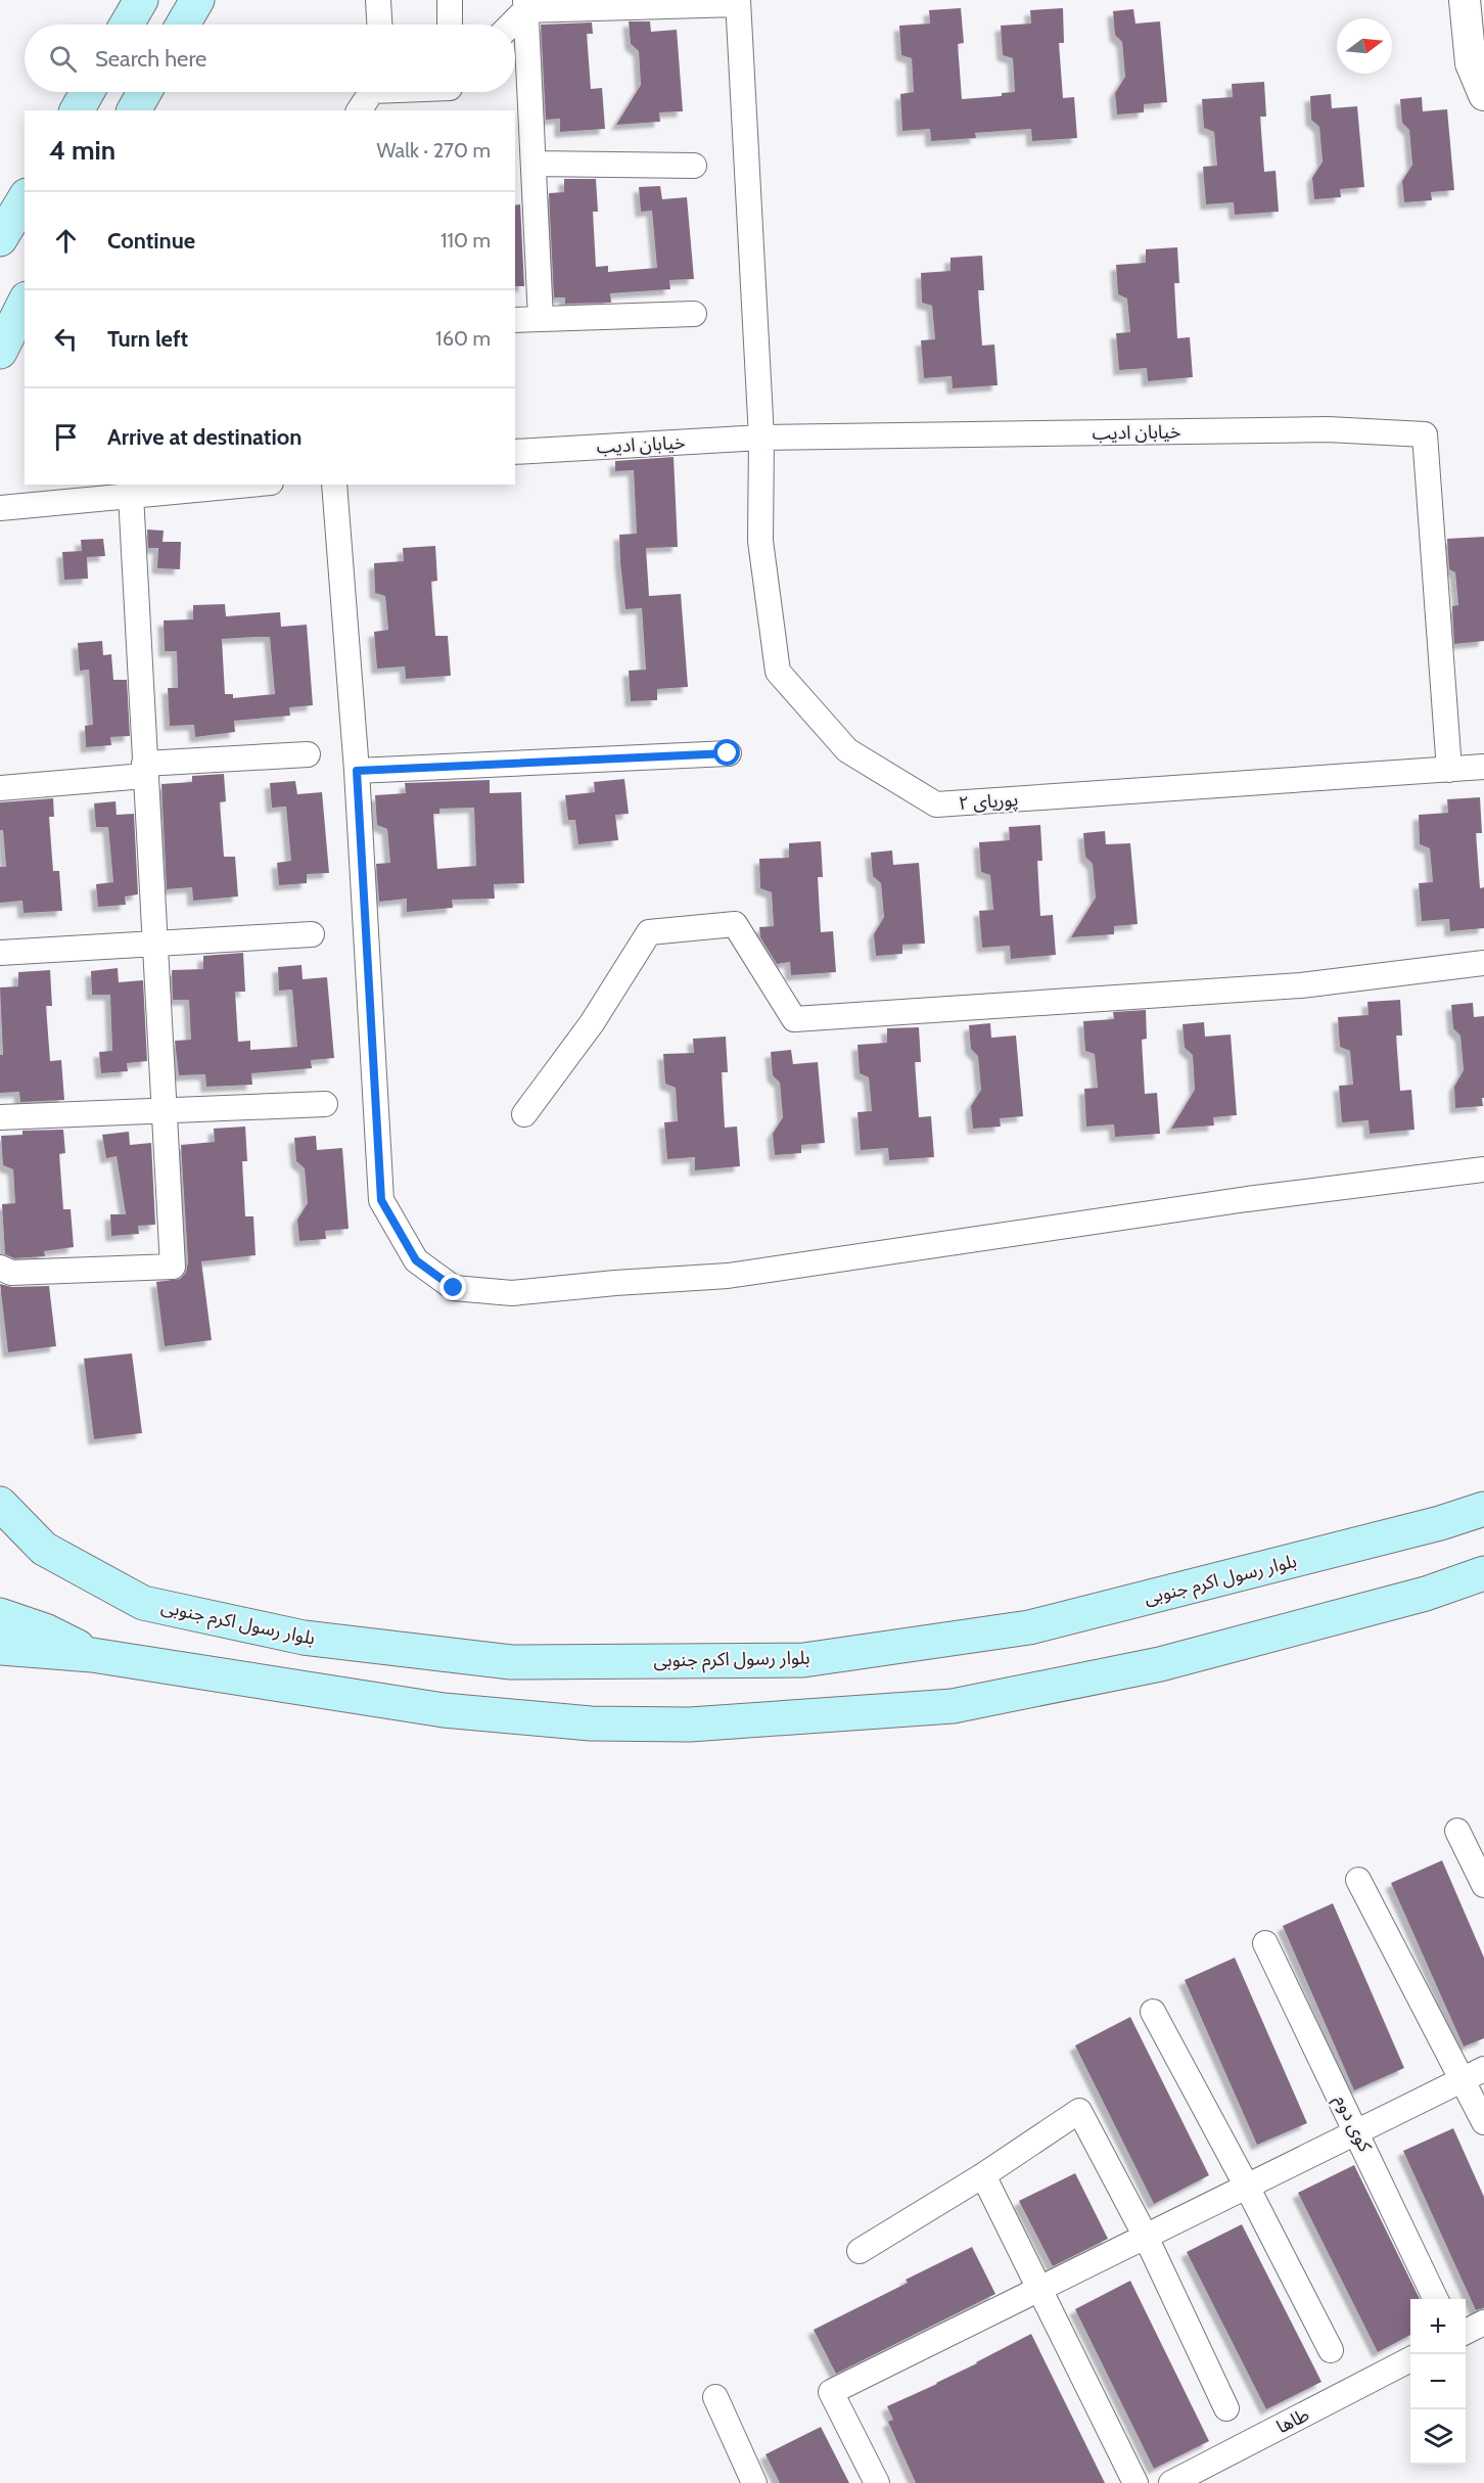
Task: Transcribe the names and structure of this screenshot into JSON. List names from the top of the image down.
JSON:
{
  "streets": {
    "main road": ["بلوار رسول اکرم جنوبی"],
    "street": [
      "خیابان ادیب",
      "پوریای ۲",
      "کوی دوم",
      "طاها"
    ]
  },
  "crossings": [
    ["خیابان ادیب", "پوریای ۲"]
  ],
  "north": "right",
  "page": {
    "search": "Search here",
    "heading": ["4 min", "Walk · 270 m"],
    "list": [
      ["Continue", "110 m"],
      ["Turn left", "160 m"],
      "Arrive at destination"
    ],
    "map_buttons": ["+", "−"]
  }
}
